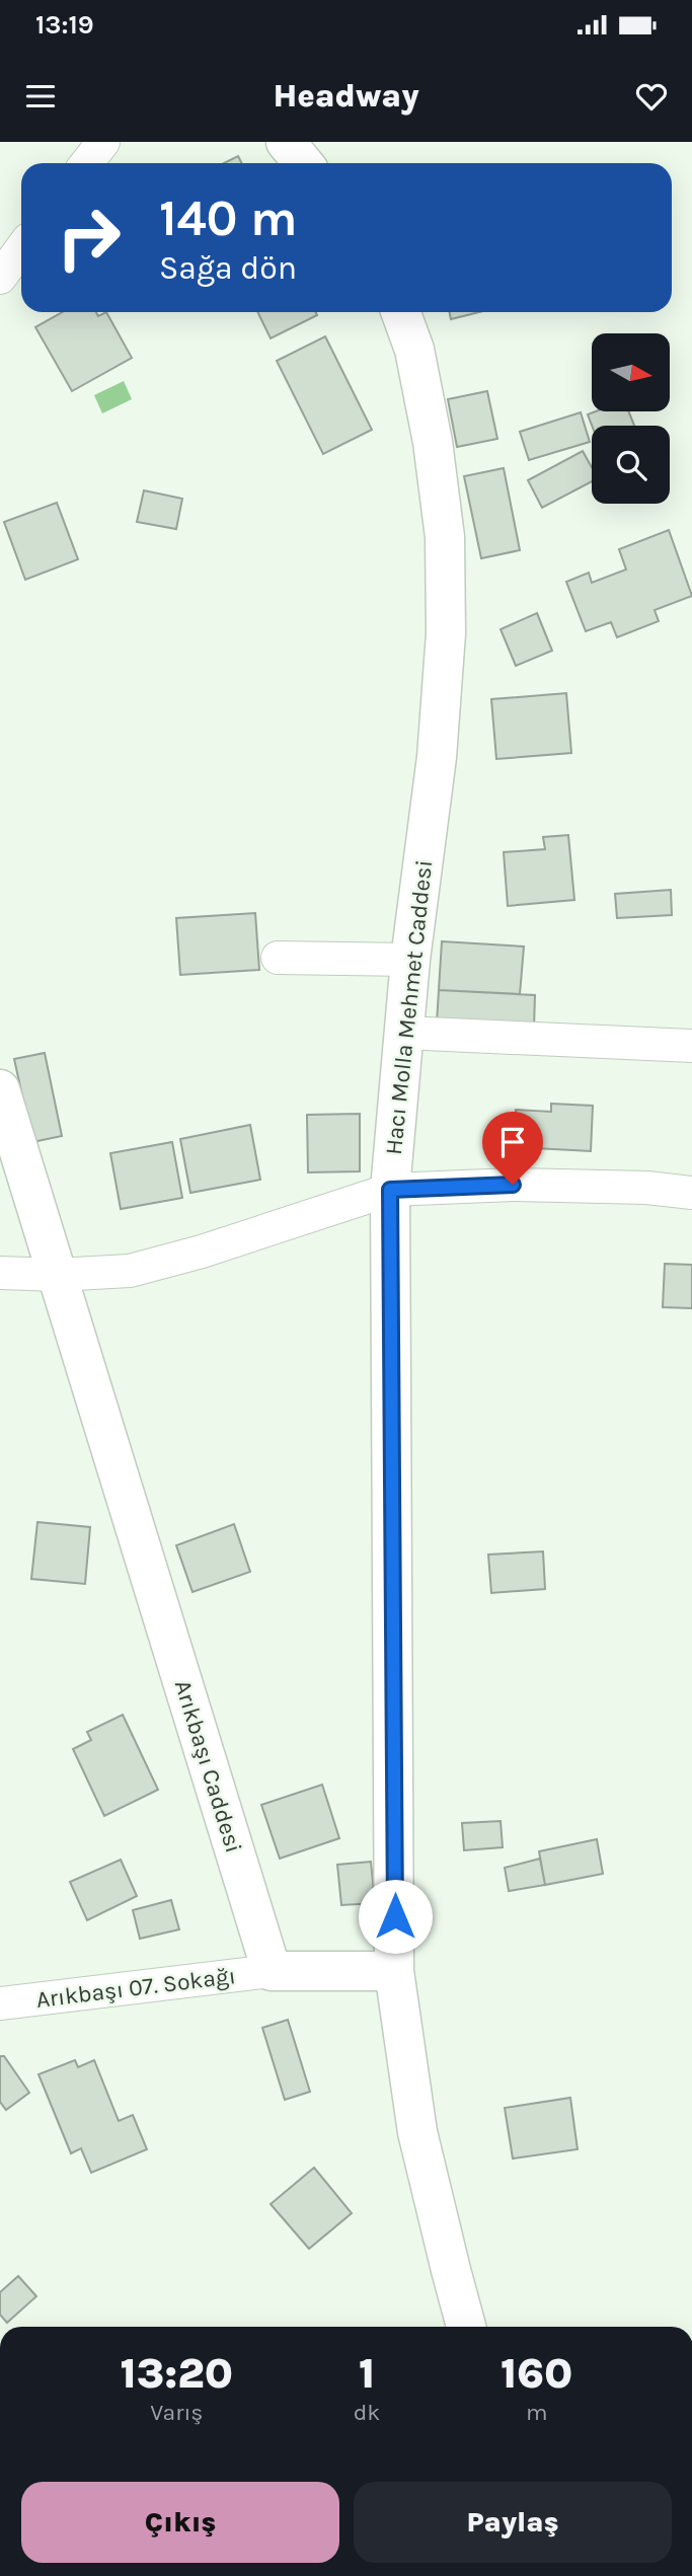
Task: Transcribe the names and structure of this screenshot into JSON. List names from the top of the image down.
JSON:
{
  "streets": {
    "street": ["Hacı Molla Mehmet Caddesi", "Arıkbaşı Caddesi", "Arıkbaşı 07. Sokağı"]
  },
  "crossings": [
    ["Arıkbaşı Caddesi", "Arıkbaşı 07. Sokağı"]
  ],
  "north": "right",
  "page": {
    "status": "13:19",
    "header": "Headway",
    "turn": ["140 m", "Sağa dön"],
    "eta": [
      "13:20",
      "Varış",
      "1",
      "dk",
      "160",
      "m"
    ],
    "buttons": ["Çıkış", "Paylaş"]
  }
}
